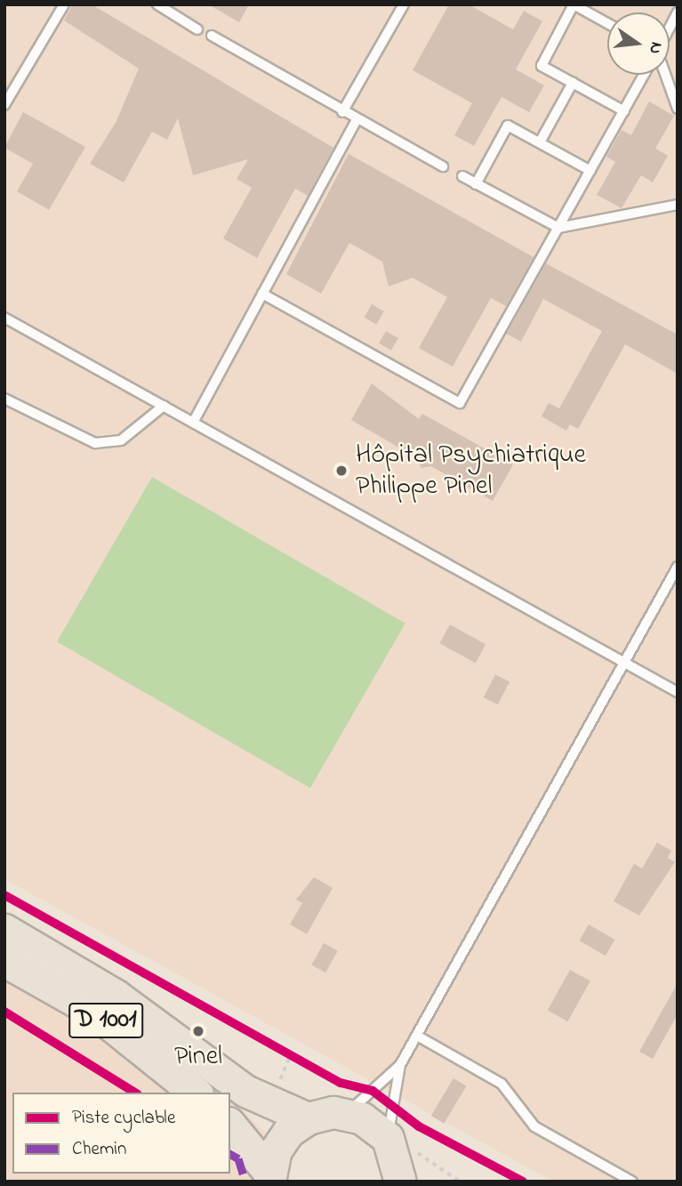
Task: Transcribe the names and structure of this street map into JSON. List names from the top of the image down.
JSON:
{
  "streets": {
    "main road": ["D 1001"]
  },
  "places": ["Hôpital Psychiatrique Philippe Pinel", "Pinel"],
  "legend": ["Piste cyclable", "Chemin"],
  "north": "right"
}
